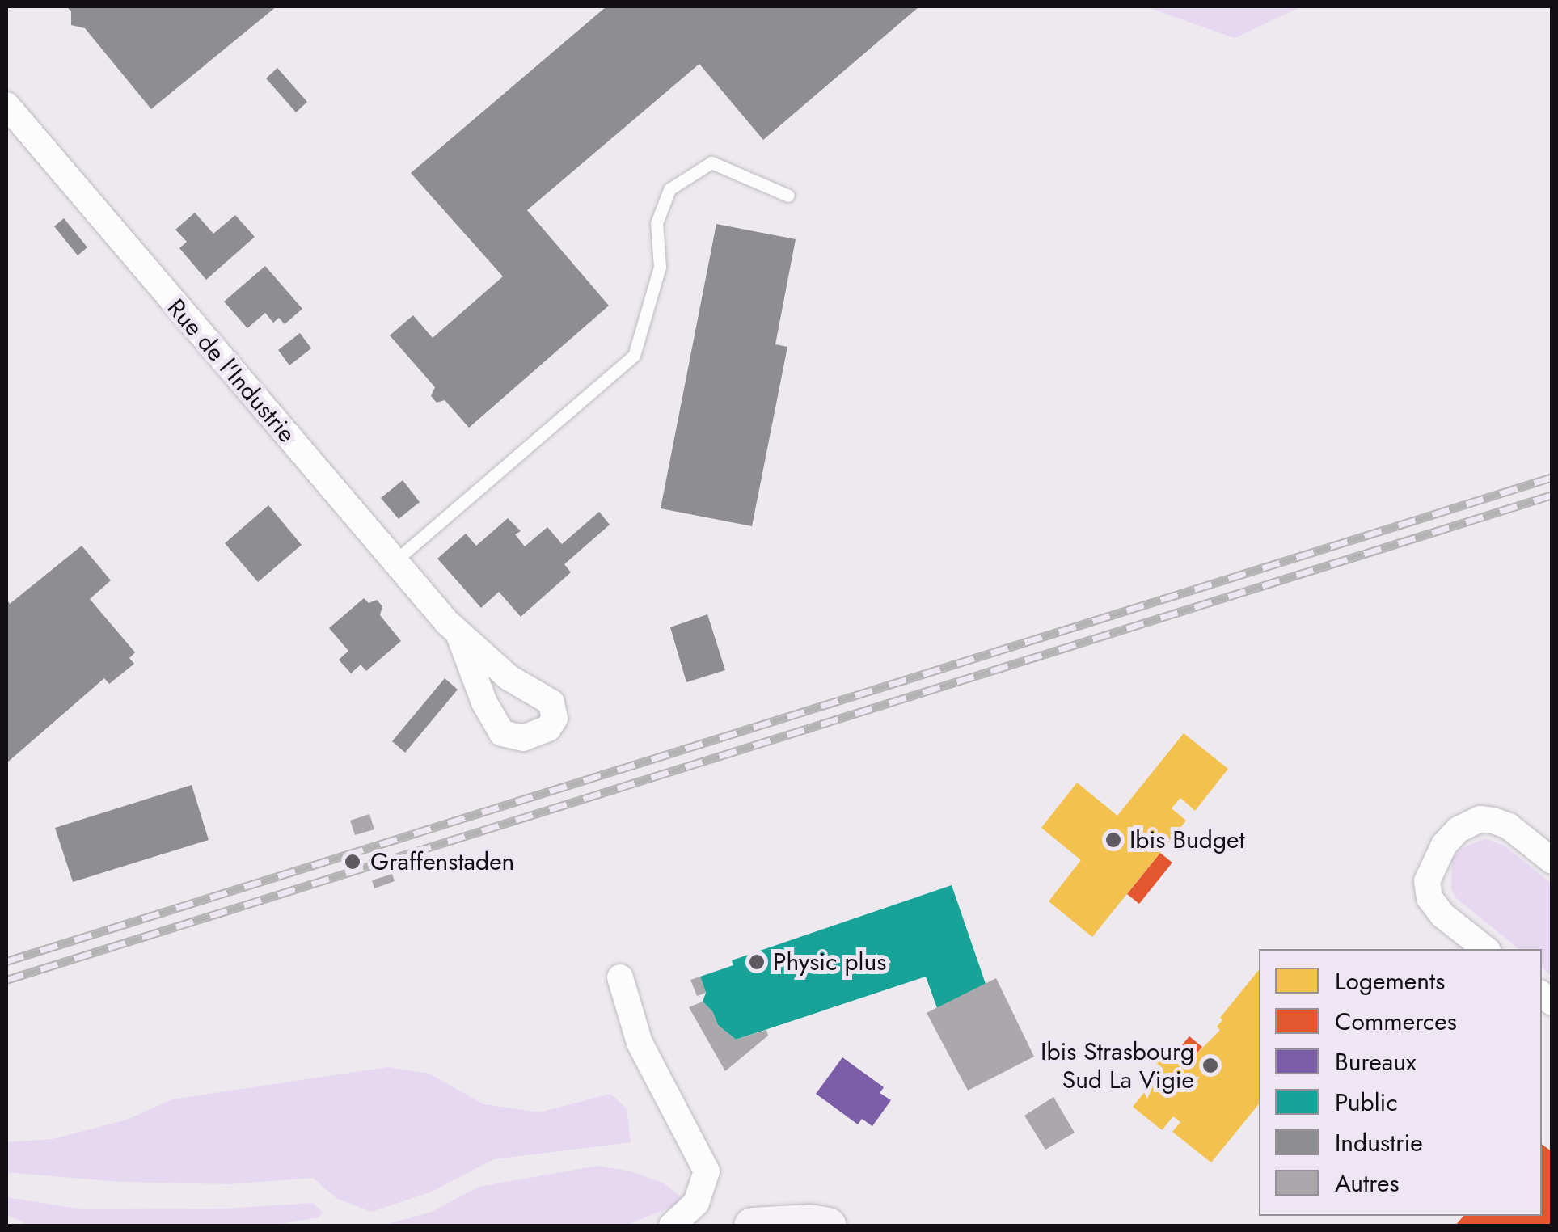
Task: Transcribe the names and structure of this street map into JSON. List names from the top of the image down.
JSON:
{
  "streets": {
    "street": ["Rue de l'Industrie"]
  },
  "places": [
    "Ibis Budget",
    "Graffenstaden",
    "Physic plus",
    "Ibis Strasbourg Sud La Vigie"
  ],
  "legend": [
    "Logements",
    "Commerces",
    "Bureaux",
    "Public",
    "Industrie",
    "Autres"
  ]
}
